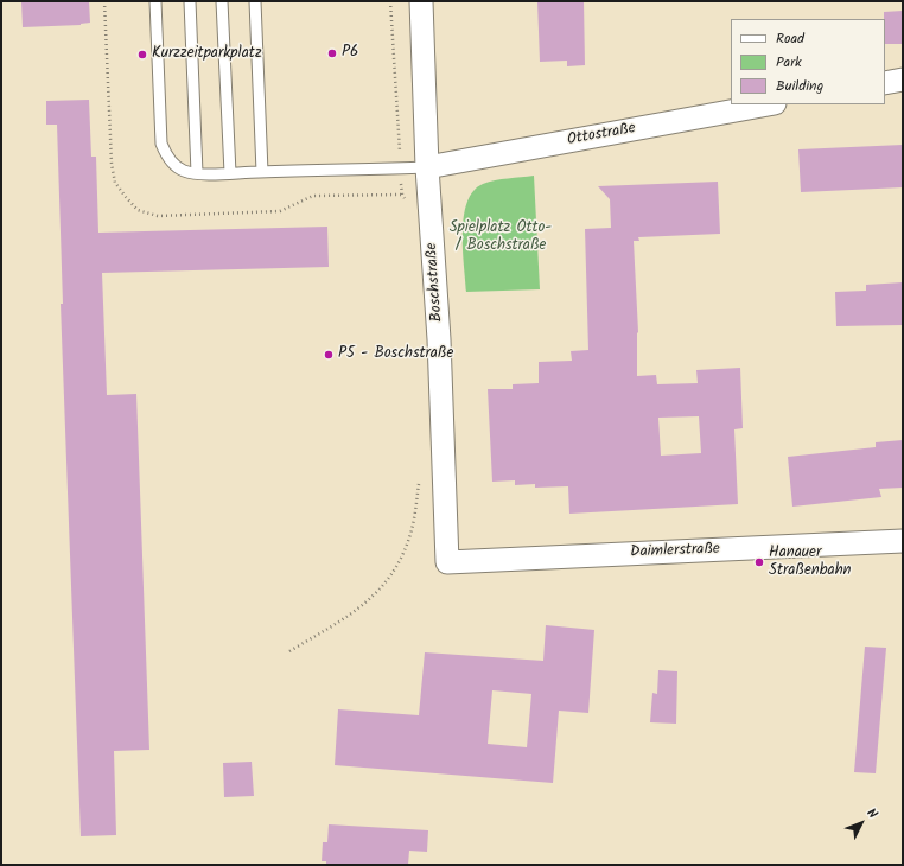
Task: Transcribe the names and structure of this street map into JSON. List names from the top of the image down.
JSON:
{
  "streets": {
    "street": ["Ottostraße", "Boschstraße", "Daimlerstraße"]
  },
  "crossings": [
    ["Ottostraße", "Boschstraße"],
    ["Boschstraße", "Daimlerstraße"]
  ],
  "parks": ["Spielplatz Otto- / Boschstraße"],
  "places": [
    "P6",
    "Kurzzeitparkplatz",
    "P5 - Boschstraße",
    "Hanauer Straßenbahn"
  ],
  "legend": ["Road", "Park", "Building"],
  "north": "top right"
}
